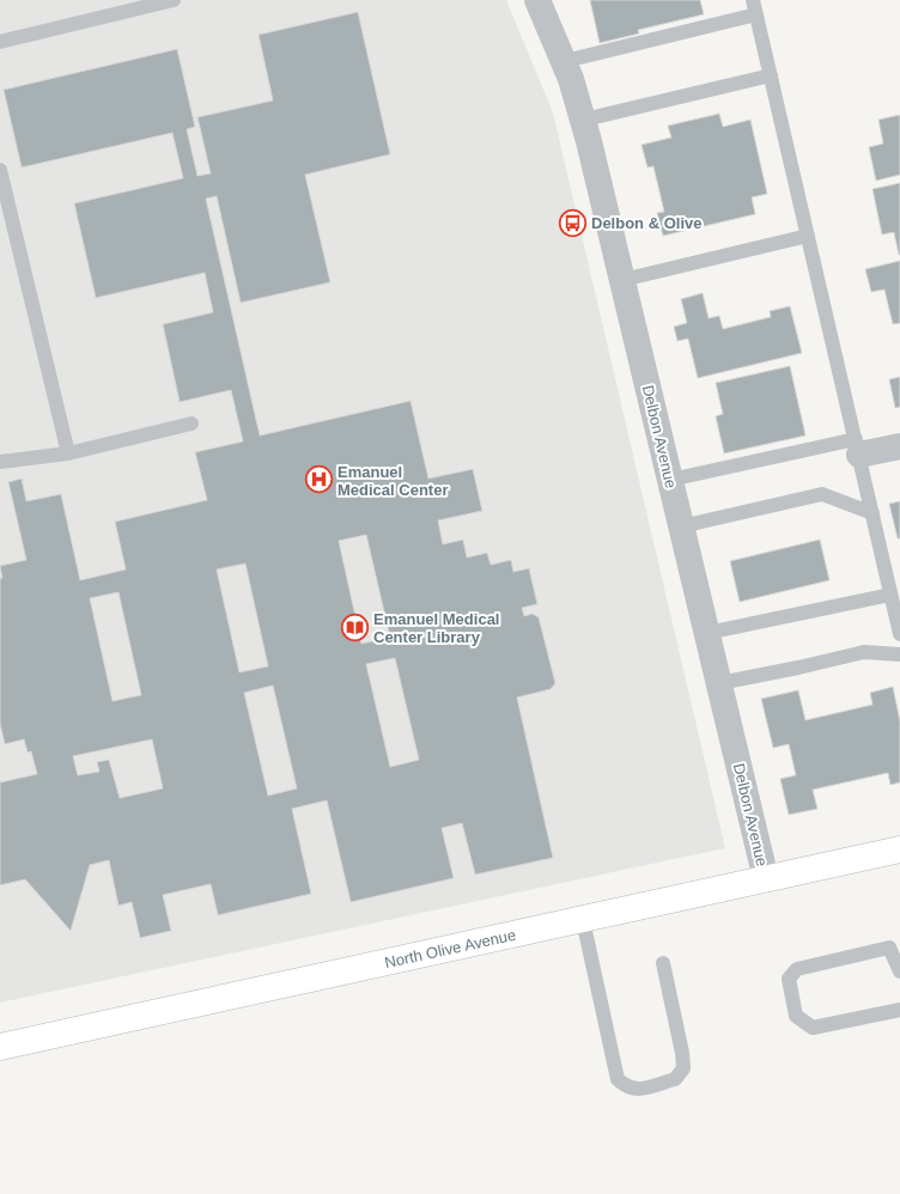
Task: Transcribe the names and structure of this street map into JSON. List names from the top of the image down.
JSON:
{
  "streets": {
    "street": ["Delbon Avenue", "North Olive Avenue"]
  },
  "crossings": [
    ["Delbon Avenue", "North Olive Avenue"]
  ],
  "places": {
    "bus stop": ["Delbon & Olive"],
    "hospital": ["Emanuel Medical Center"],
    "library": ["Emanuel Medical Center Library"]
  }
}
